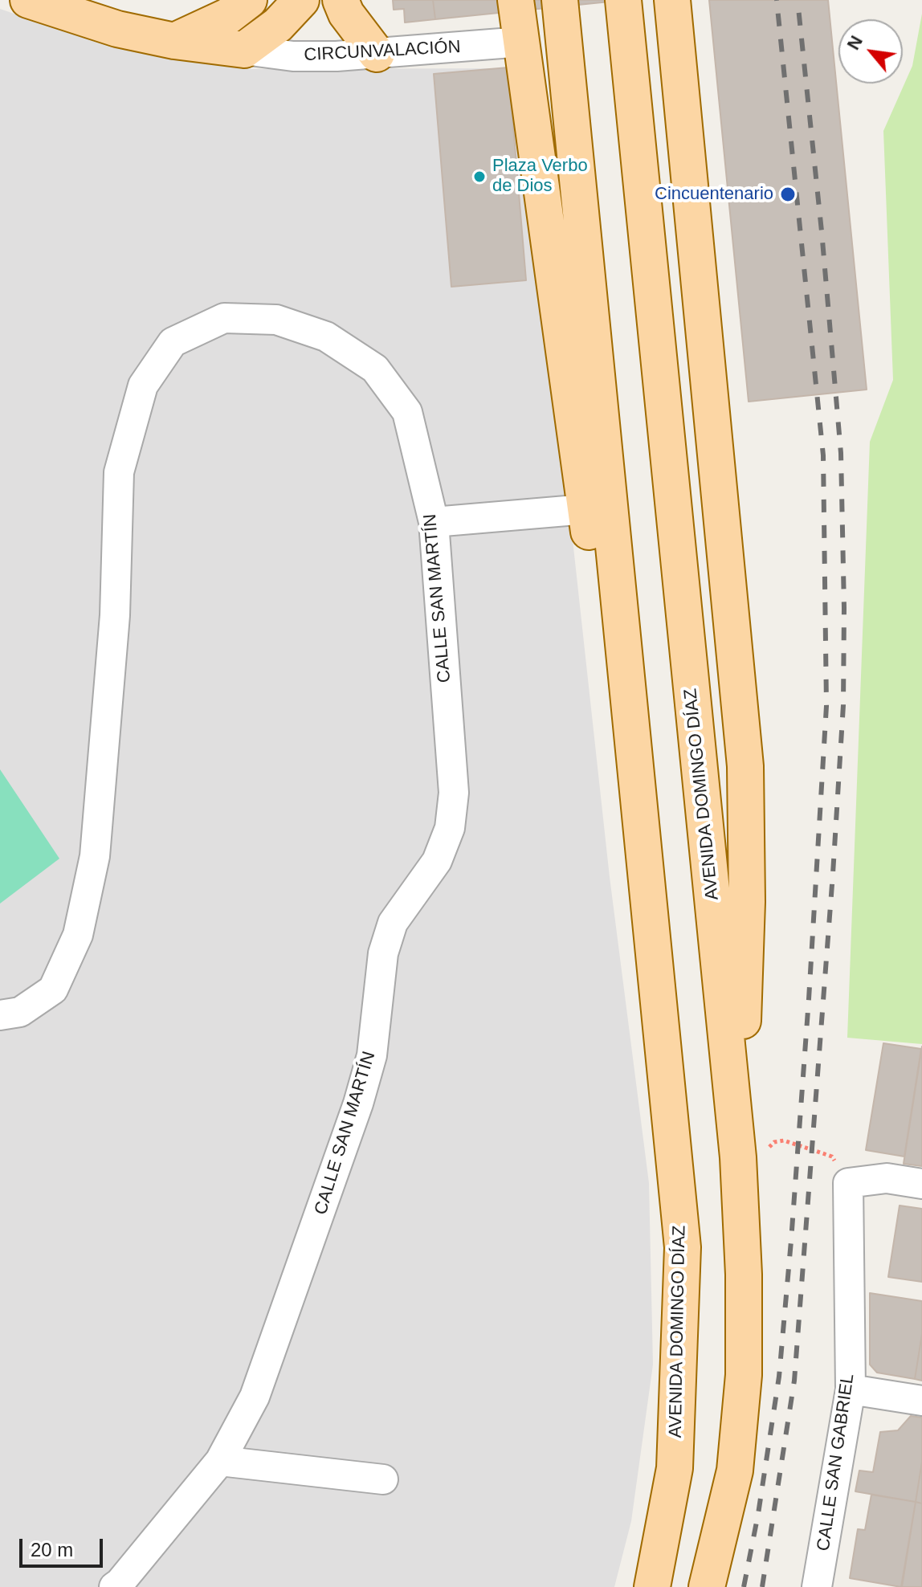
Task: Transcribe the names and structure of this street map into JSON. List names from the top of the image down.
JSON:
{
  "streets": {
    "main road": ["CIRCUNVALACIÓN", "AVENIDA DOMINGO DÍAZ"],
    "street": ["CALLE SAN MARTÍN", "CALLE SAN GABRIEL"]
  },
  "places": ["Plaza Verbo de Dios", "Cincuentenario"],
  "scale_bar": "20 m",
  "north": "top left"
}
